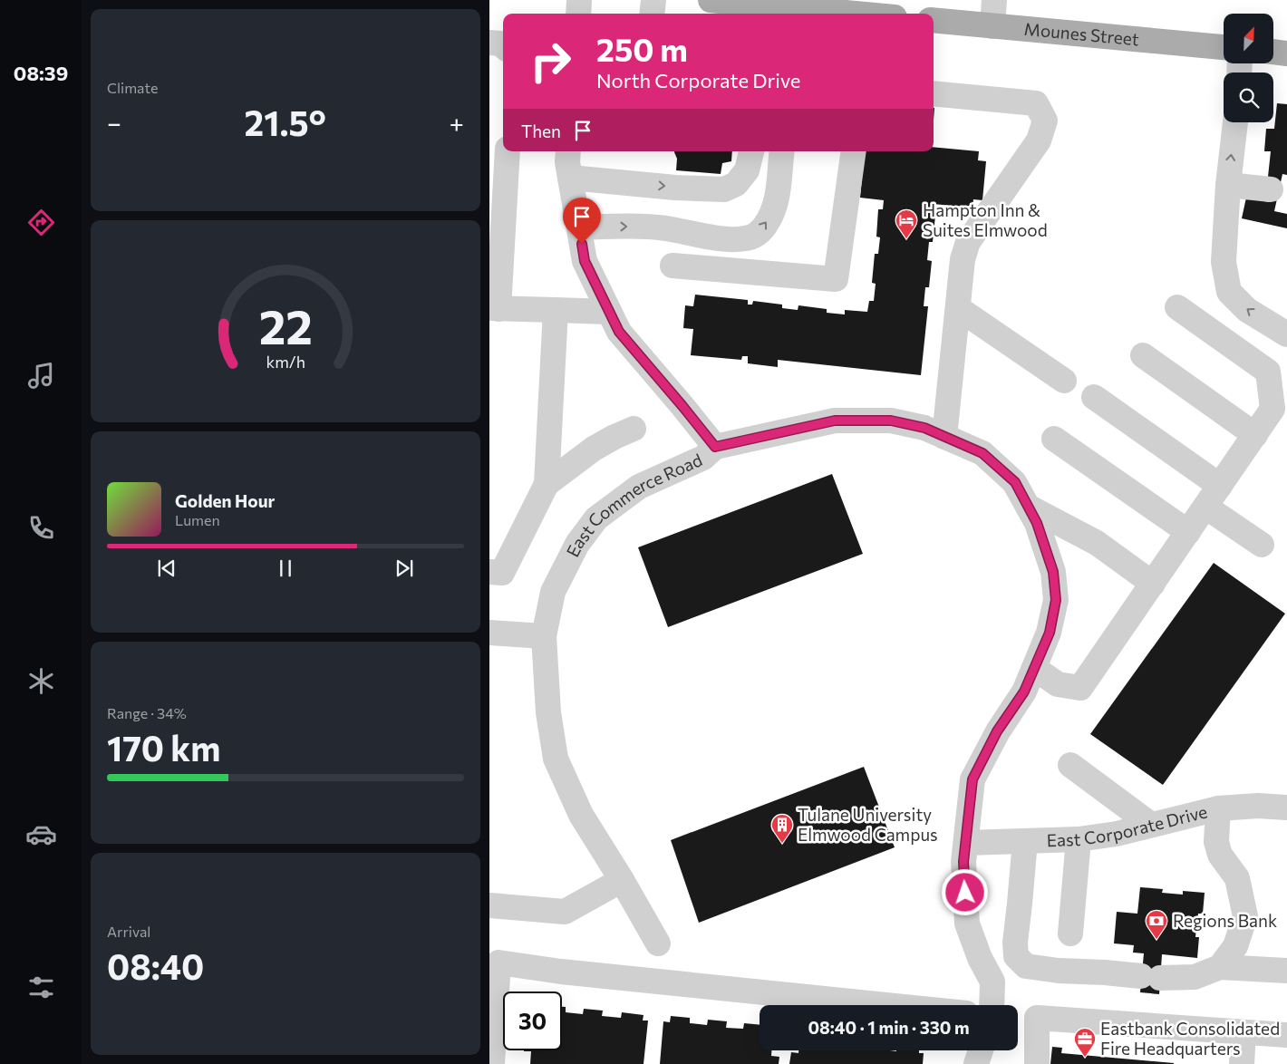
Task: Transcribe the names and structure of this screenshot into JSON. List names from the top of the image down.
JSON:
{
  "streets": {
    "main road": ["Mounes Street"],
    "street": ["East Commerce Road", "East Corporate Drive"]
  },
  "crossings": [
    ["East Commerce Road", "East Corporate Drive"]
  ],
  "places": {
    "hotel": ["Hampton Inn & Suites Elmwood"],
    "building": ["Tulane University Elmwood Campus"],
    "bank": ["Regions Bank"],
    "office": ["Eastbank Consolidated Fire Headquarters"]
  },
  "north": "top right",
  "page": {
    "tabs": "08:39",
    "tile": [
      "Climate",
      ["Range · 34%", "170 km"],
      ["Arrival", "08:40"]
    ],
    "turn": ["250 m", "North Corporate Drive"],
    "heat": ["−", "21.5°", "+"],
    "then": "Then",
    "song": ["Golden Hour", "Lumen"],
    "limit": "30",
    "trip": "08:40 · 1 min · 330 m",
    "gauge": ["22", "km/h"]
  }
}
